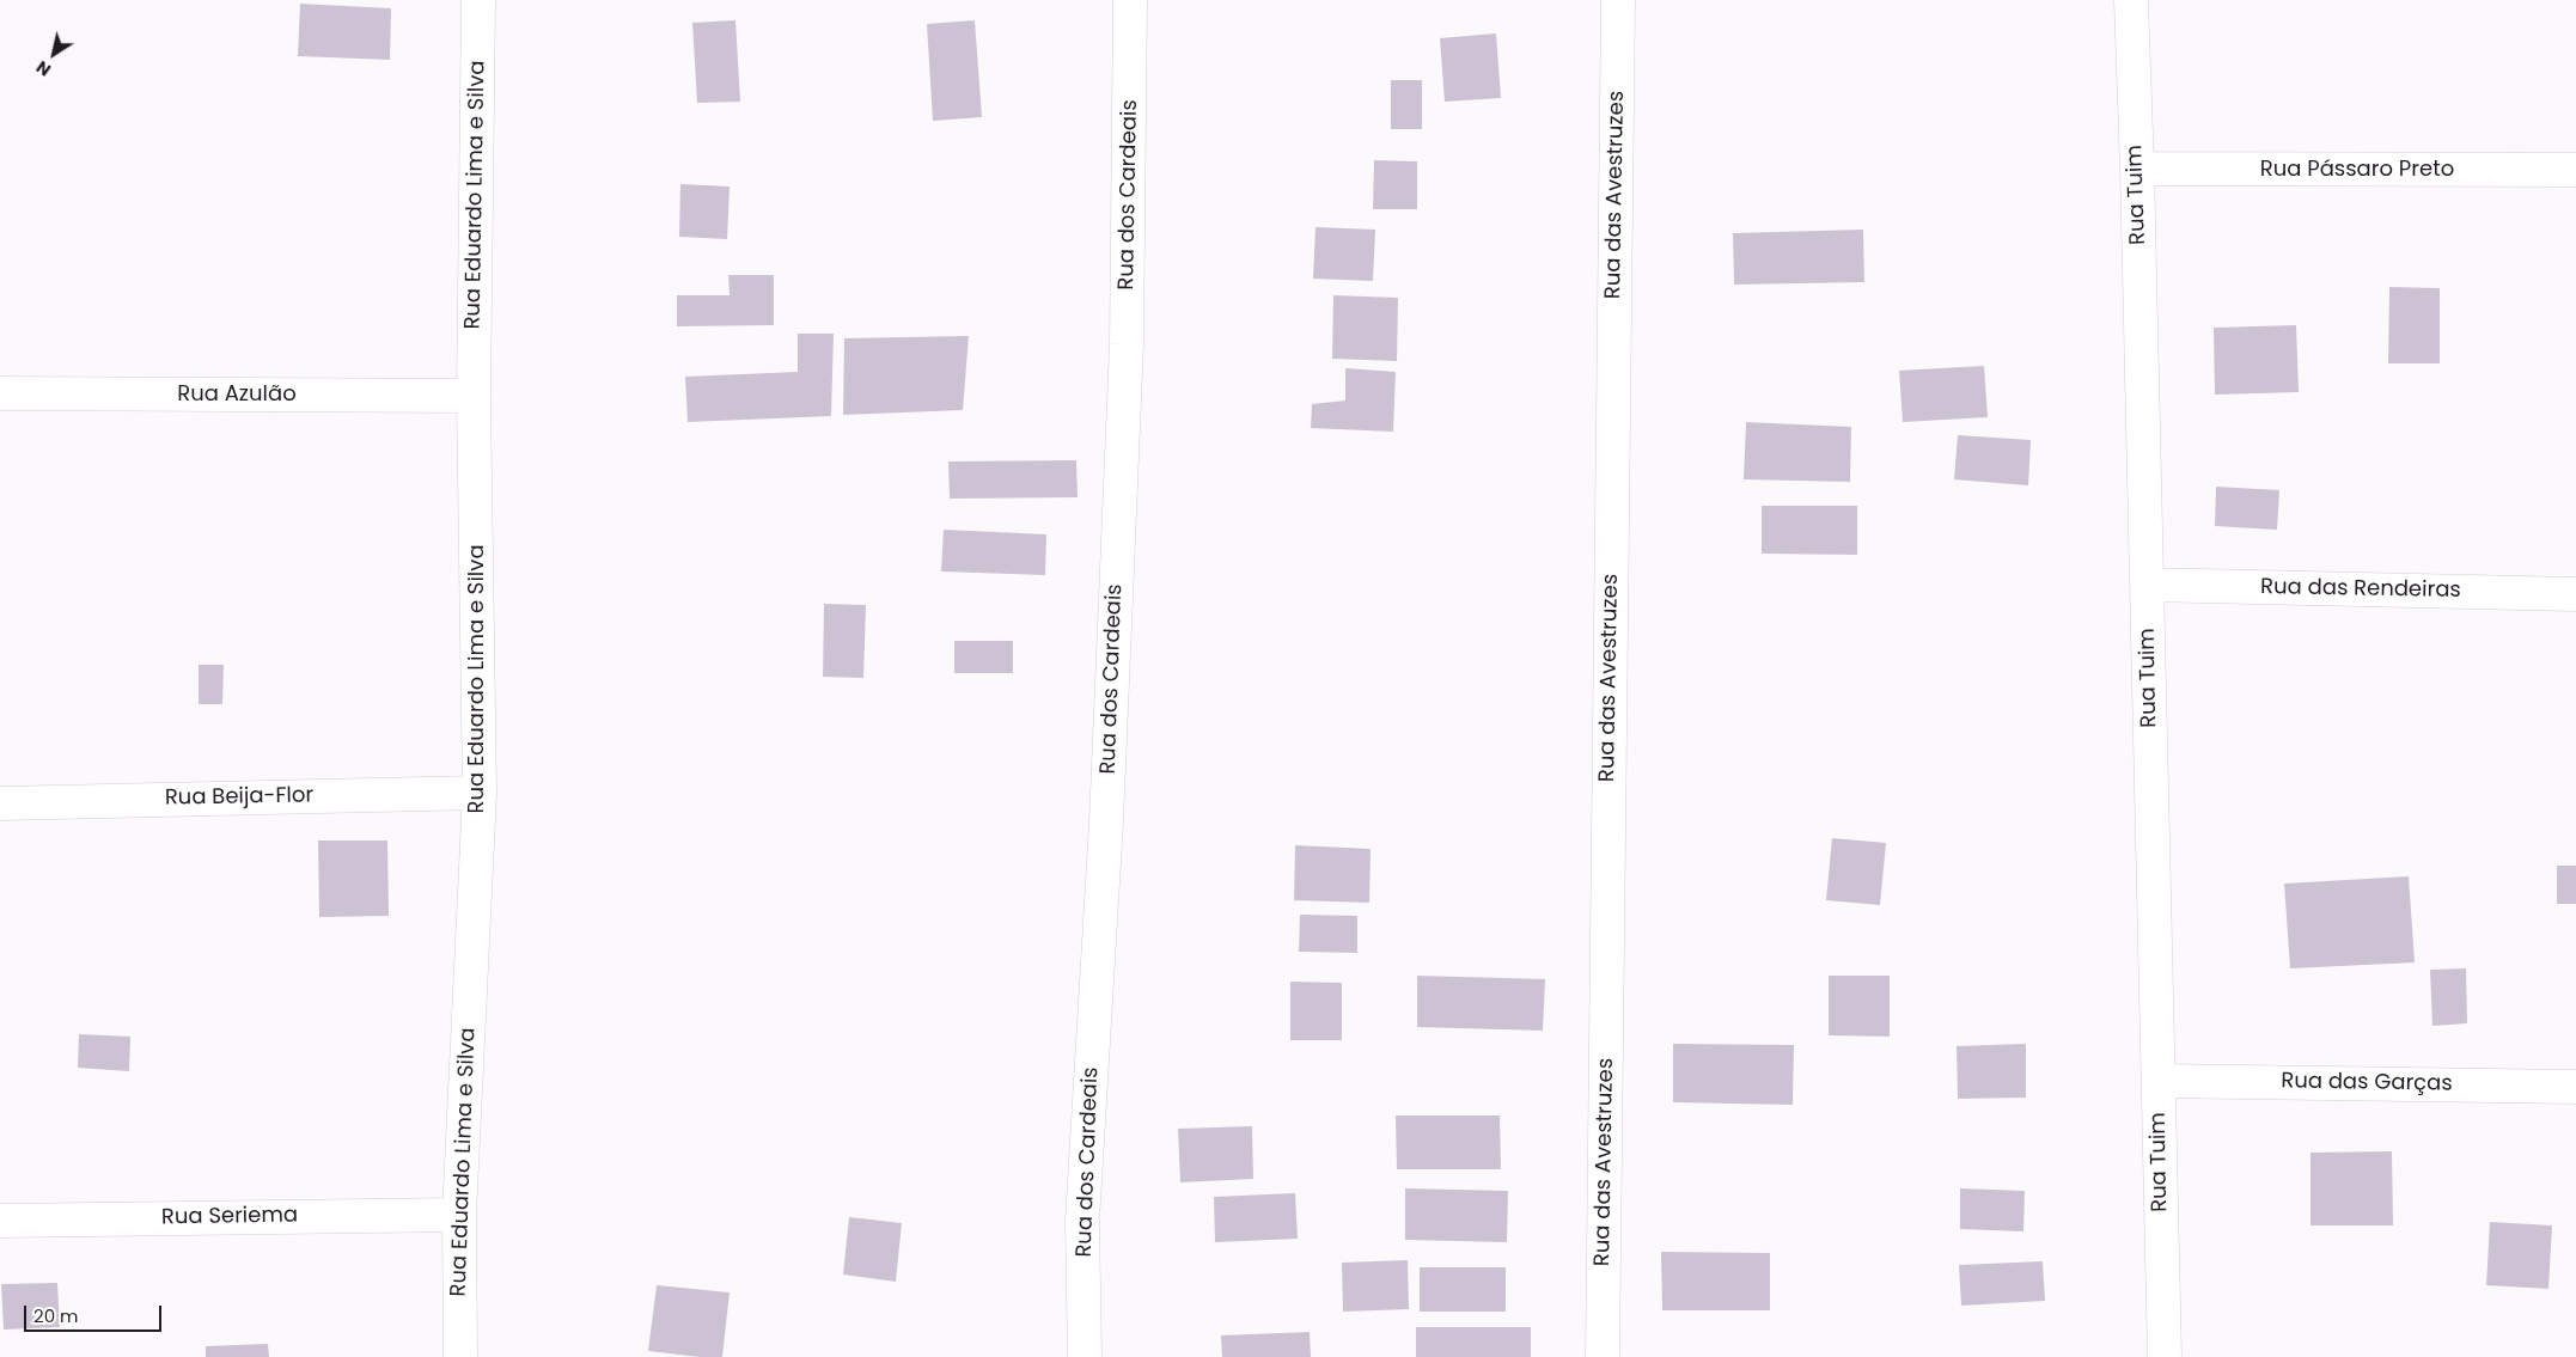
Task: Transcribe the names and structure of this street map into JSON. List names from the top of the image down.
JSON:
{
  "streets": {
    "street": [
      "Rua Pássaro Preto",
      "Rua Eduardo Lima e Silva",
      "Rua dos Cardeais",
      "Rua das Avestruzes",
      "Rua Tuim",
      "Rua Azulão",
      "Rua das Rendeiras",
      "Rua Beija-Flor",
      "Rua das Garças",
      "Rua Seriema"
    ]
  },
  "crossings": [
    ["Rua Pássaro Preto", "Rua Tuim"],
    ["Rua Eduardo Lima e Silva", "Rua Azulão"],
    ["Rua Eduardo Lima e Silva", "Rua Beija-Flor"],
    ["Rua Eduardo Lima e Silva", "Rua Seriema"],
    ["Rua Tuim", "Rua das Rendeiras"],
    ["Rua Tuim", "Rua das Garças"]
  ],
  "scale_bar": "20 m",
  "north": "bottom left"
}
